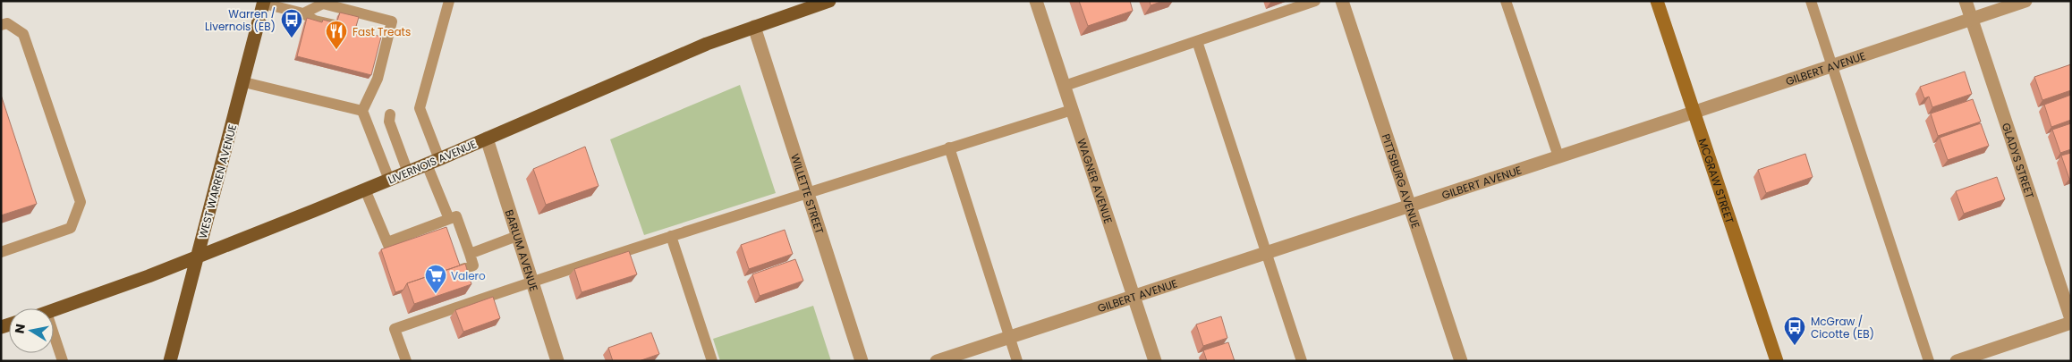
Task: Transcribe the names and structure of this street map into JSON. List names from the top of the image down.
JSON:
{
  "streets": {
    "main road": ["LIVERNOIS AVENUE", "WEST WARREN AVENUE"],
    "street": [
      "GILBERT AVENUE",
      "GLADYS STREET",
      "WAGNER AVENUE",
      "PITTSBURG AVENUE",
      "MCGRAW STREET",
      "WILLETTE STREET",
      "BARLUM AVENUE"
    ]
  },
  "crossings": [
    ["GILBERT AVENUE", "GLADYS STREET"],
    ["GILBERT AVENUE", "WAGNER AVENUE"],
    ["GILBERT AVENUE", "PITTSBURG AVENUE"],
    ["GILBERT AVENUE", "MCGRAW STREET"],
    ["LIVERNOIS AVENUE", "WEST WARREN AVENUE"],
    ["LIVERNOIS AVENUE", "WILLETTE STREET"],
    ["LIVERNOIS AVENUE", "BARLUM AVENUE"]
  ],
  "places": {
    "bus stop": ["Warren / Livernois (EB)", "McGraw / Cicotte (EB)"],
    "restaurant": ["Fast Treats"],
    "supermarket": ["Valero"]
  },
  "north": "left"
}
